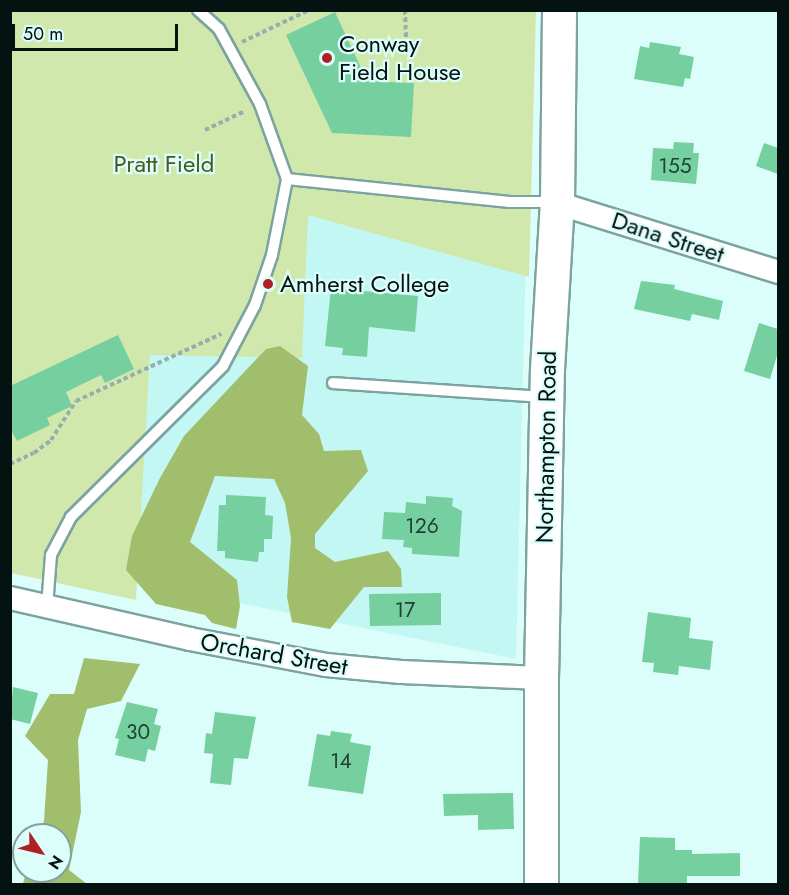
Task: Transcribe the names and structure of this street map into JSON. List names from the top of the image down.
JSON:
{
  "streets": {
    "highway": ["Northampton Road"],
    "street": ["Dana Street", "Orchard Street"]
  },
  "crossings": [
    ["Dana Street", "Northampton Road"],
    ["Northampton Road", "Orchard Street"]
  ],
  "parks": ["Pratt Field"],
  "places": ["Conway Field House", "Amherst College"],
  "house_numbers": [
    "155",
    "126",
    "17",
    "30",
    "14"
  ],
  "scale_bar": "50 m",
  "north": "bottom right"
}
